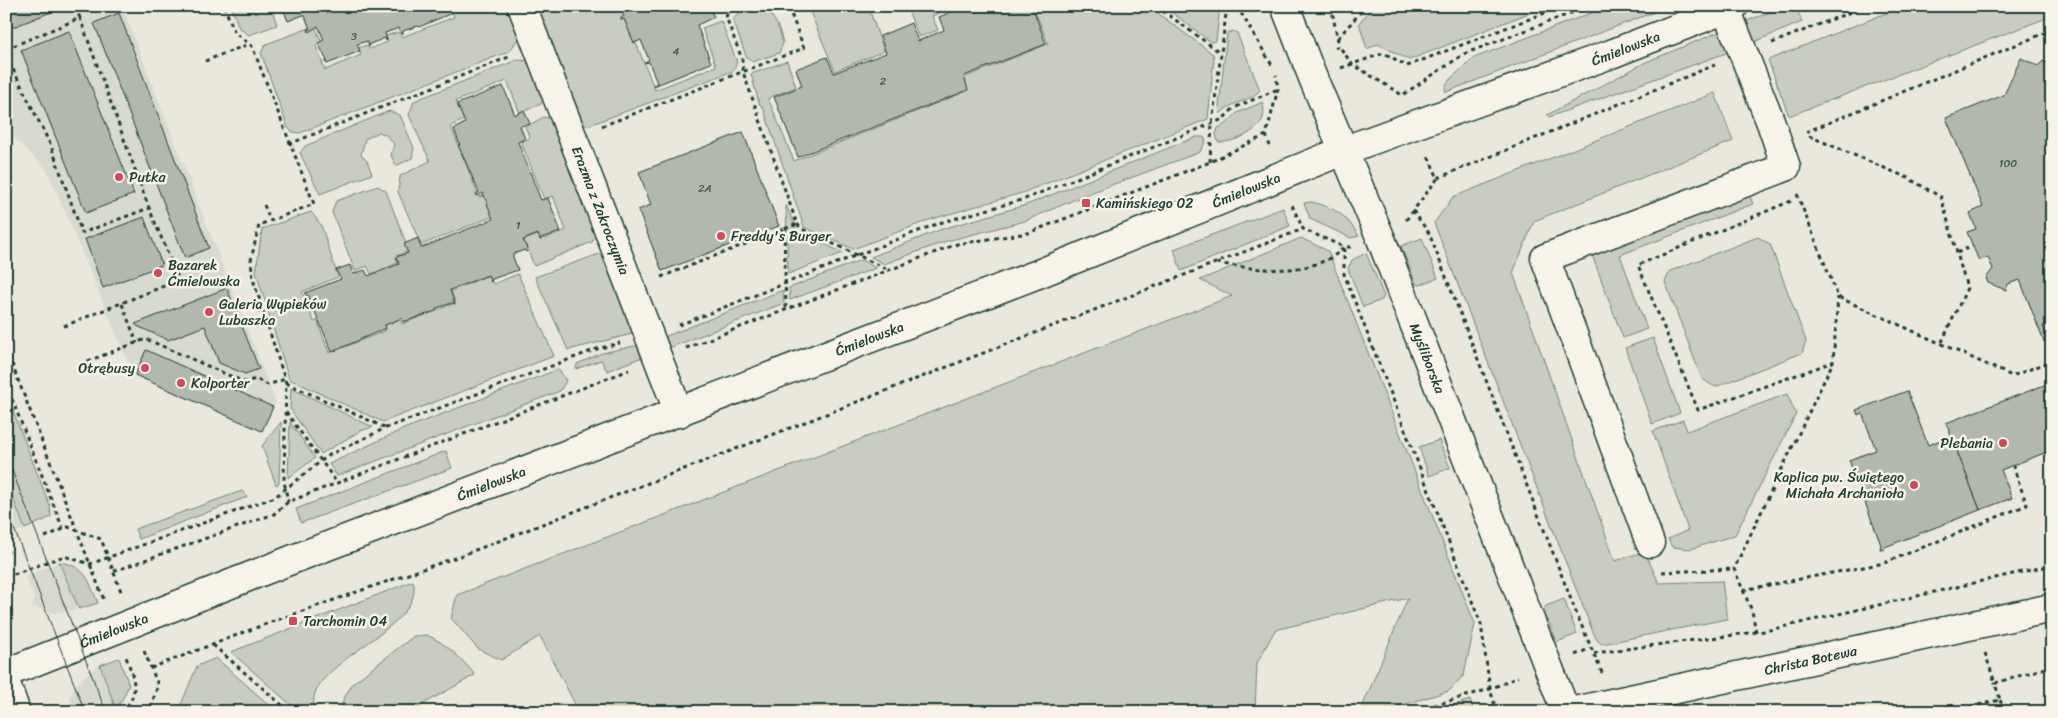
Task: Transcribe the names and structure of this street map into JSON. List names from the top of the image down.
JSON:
{
  "streets": {
    "street": [
      "Ćmielowska",
      "Erazma z Zakroczymia",
      "Myśliborska",
      "Christa Botewa"
    ]
  },
  "crossings": [
    ["Ćmielowska", "Erazma z Zakroczymia"],
    ["Ćmielowska", "Myśliborska"]
  ],
  "places": {
    "other": [
      "Putka",
      "Freddy's Burger",
      "Bazarek Ćmielowska",
      "Galeria Wypieków Lubaszka",
      "Otrębusy",
      "Kolporter",
      "Plebania",
      "Kaplica pw. Świętego Michała Archanioła"
    ],
    "transit": ["Kamińskiego 02", "Tarchomin 04"]
  },
  "house_numbers": [
    "3",
    "4",
    "2",
    "100",
    "2A",
    "1"
  ]
}
